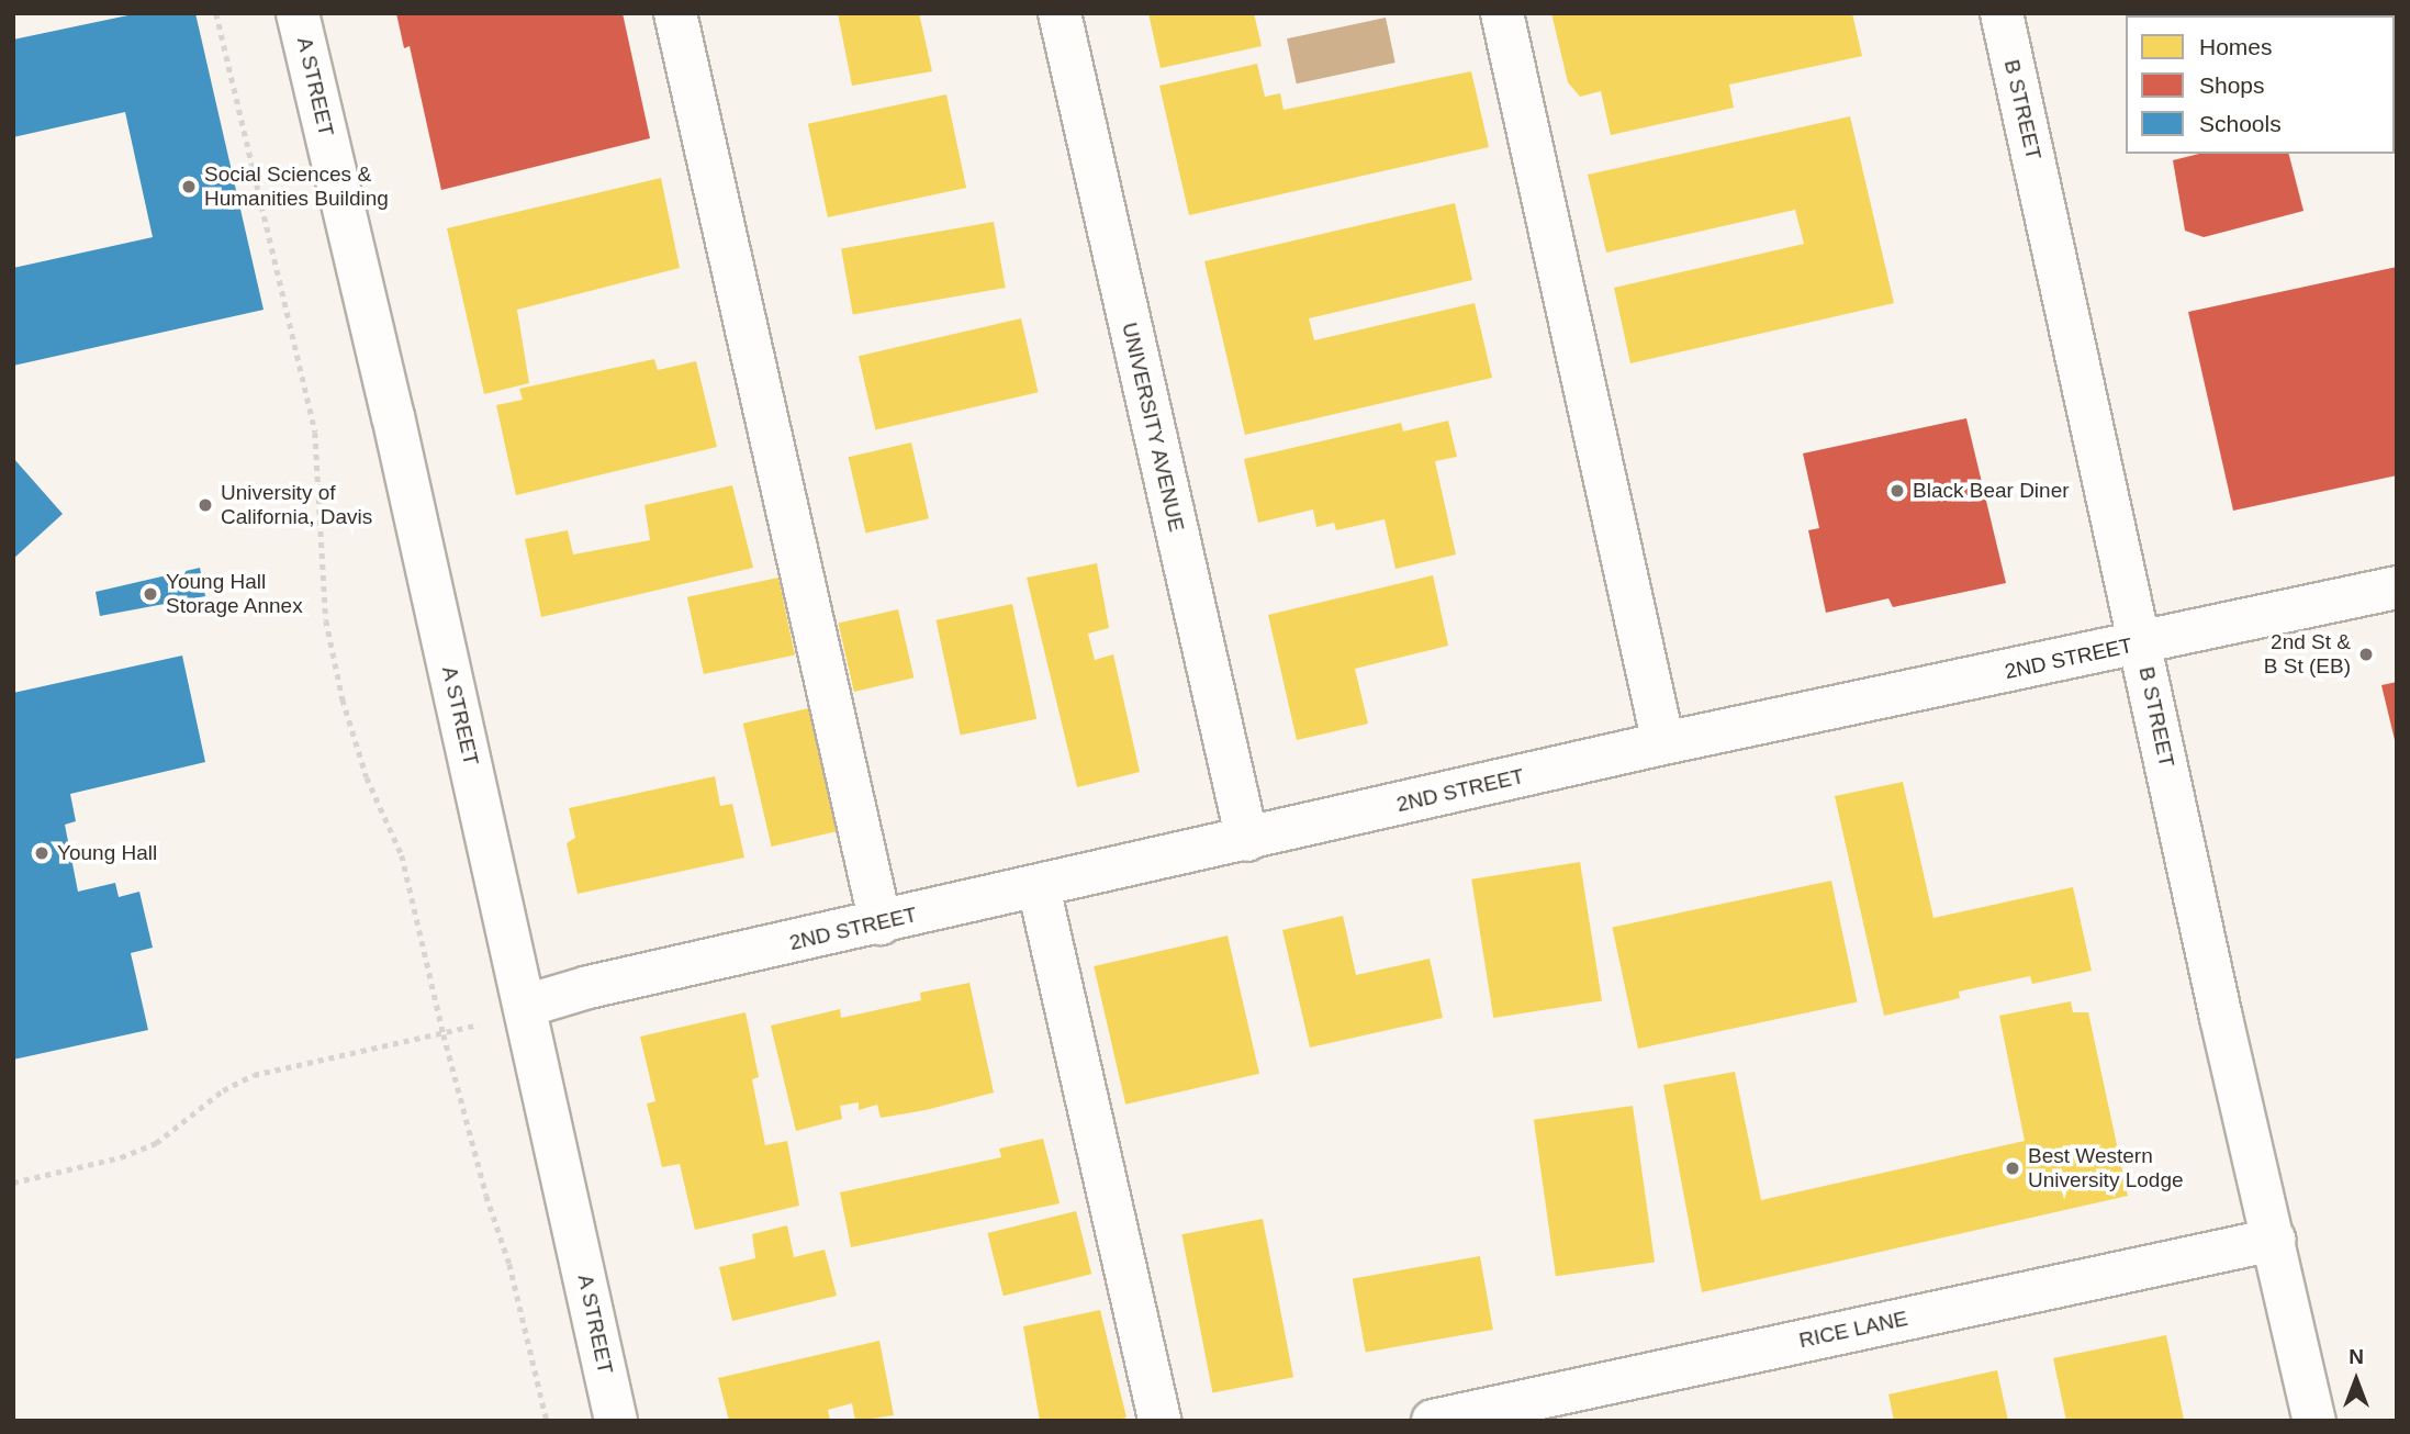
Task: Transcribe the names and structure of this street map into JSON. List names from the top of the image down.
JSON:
{
  "streets": {
    "street": [
      "A STREET",
      "B STREET",
      "UNIVERSITY AVENUE",
      "2ND STREET",
      "RICE LANE"
    ]
  },
  "crossings": [
    ["A STREET", "2ND STREET"],
    ["B STREET", "2ND STREET"],
    ["B STREET", "RICE LANE"],
    ["UNIVERSITY AVENUE", "2ND STREET"]
  ],
  "places": [
    "Social Sciences & Humanities Building",
    "Black Bear Diner",
    "University of California, Davis",
    "Young Hall Storage Annex",
    "2nd St & B St (EB)",
    "Young Hall",
    "Best Western University Lodge"
  ],
  "legend": ["Homes", "Shops", "Schools"],
  "north": "top"
}
